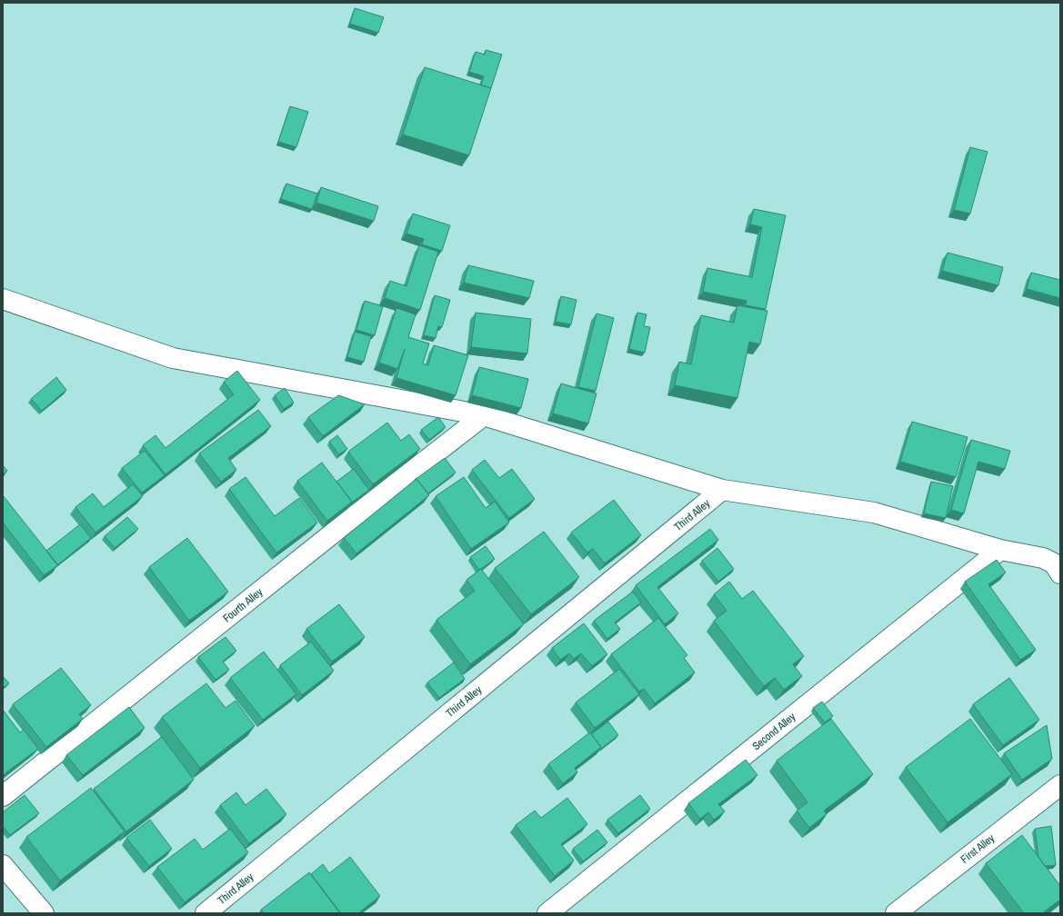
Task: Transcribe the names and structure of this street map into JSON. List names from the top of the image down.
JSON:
{
  "streets": {
    "street": [
      "Third Alley",
      "Fourth Alley",
      "Second Alley",
      "First Alley"
    ]
  }
}
